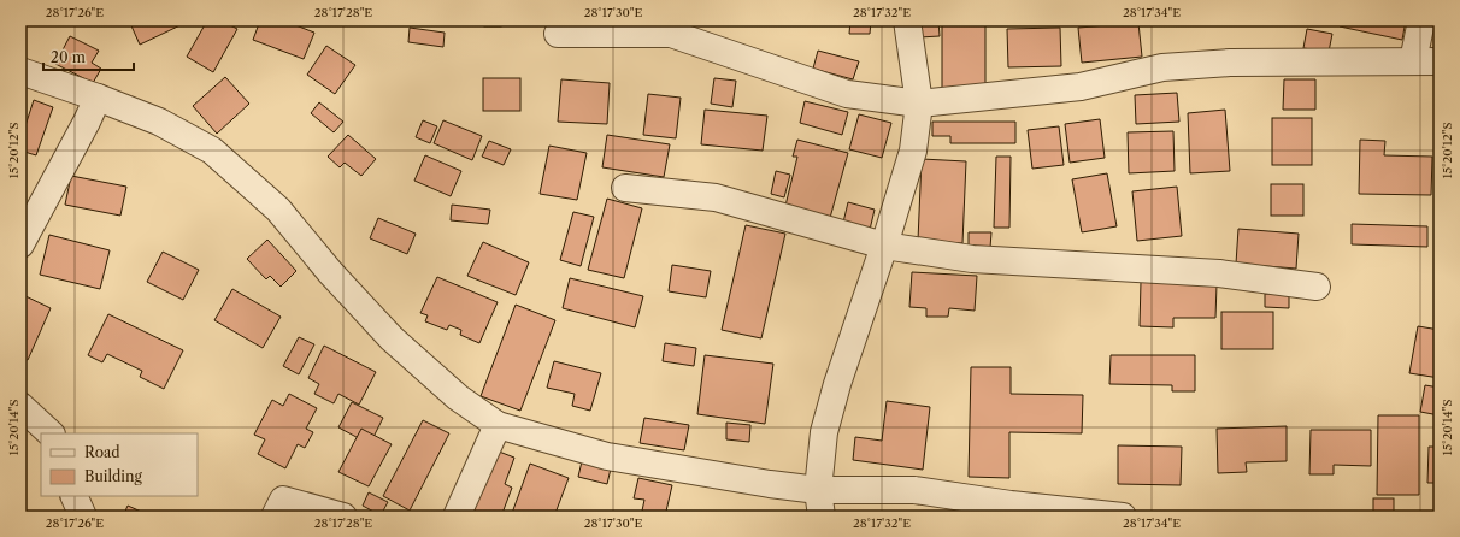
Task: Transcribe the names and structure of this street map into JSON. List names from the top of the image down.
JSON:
{
  "legend": ["Road", "Building"],
  "scale_bar": "20 m",
  "coordinates": [
    "28°17'26\"E",
    "28°17'28\"E",
    "28°17'30\"E",
    "28°17'32\"E",
    "28°17'34\"E",
    "15°20'12\"S",
    "15°20'14\"S"
  ]
}
